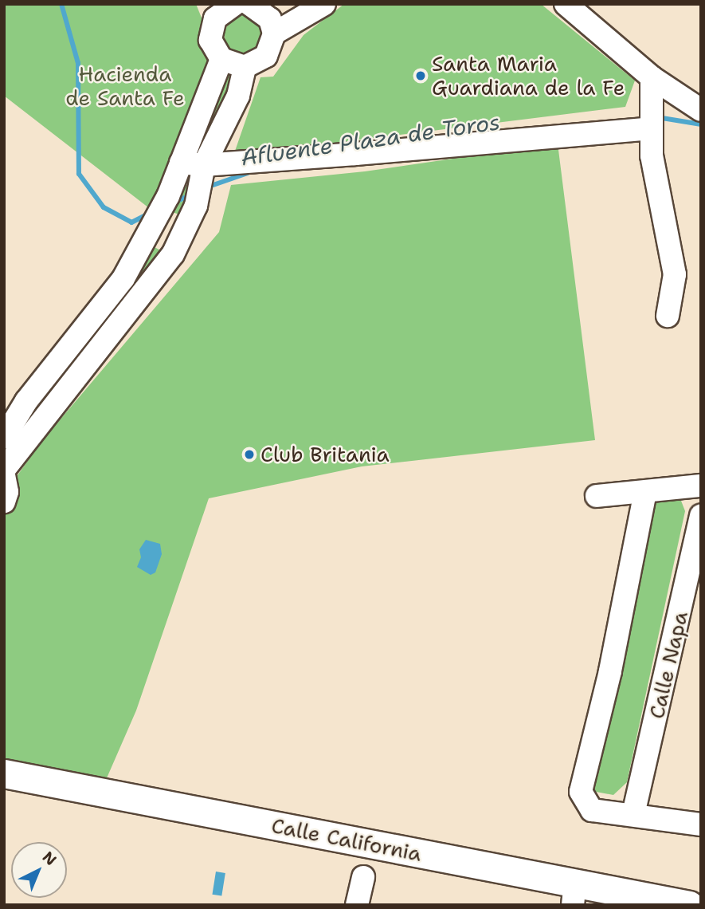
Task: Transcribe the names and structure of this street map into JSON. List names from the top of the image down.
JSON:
{
  "streets": {
    "main road": ["Calle California"],
    "street": ["Calle Napa"]
  },
  "water": ["Afluente Plaza de Toros"],
  "parks": ["Hacienda de Santa Fe"],
  "places": ["Santa Maria Guardiana de la Fe", "Club Britania"],
  "north": "top right"
}
